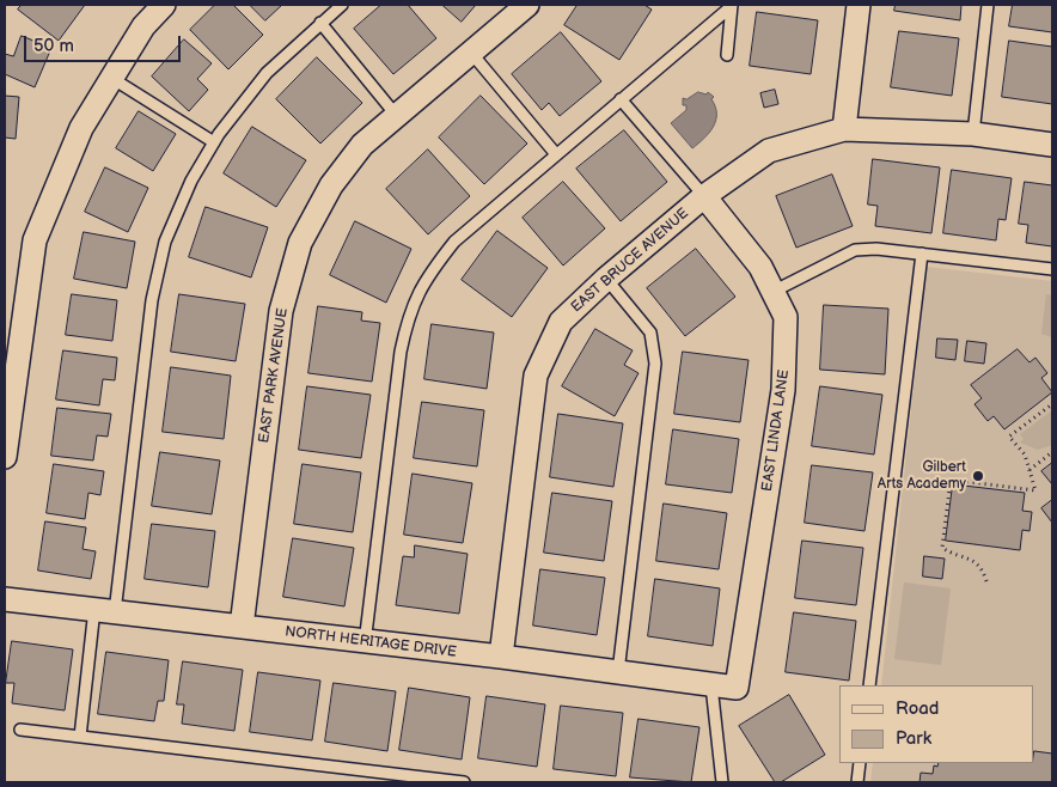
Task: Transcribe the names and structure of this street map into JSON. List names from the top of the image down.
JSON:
{
  "streets": {
    "street": [
      "EAST BRUCE AVENUE",
      "EAST PARK AVENUE",
      "EAST LINDA LANE",
      "NORTH HERITAGE DRIVE"
    ]
  },
  "crossings": [
    ["EAST BRUCE AVENUE", "EAST LINDA LANE"],
    ["EAST BRUCE AVENUE", "NORTH HERITAGE DRIVE"],
    ["EAST PARK AVENUE", "NORTH HERITAGE DRIVE"],
    ["EAST LINDA LANE", "NORTH HERITAGE DRIVE"]
  ],
  "places": ["Gilbert Arts Academy"],
  "legend": ["Road", "Park"],
  "scale_bar": "50 m"
}
